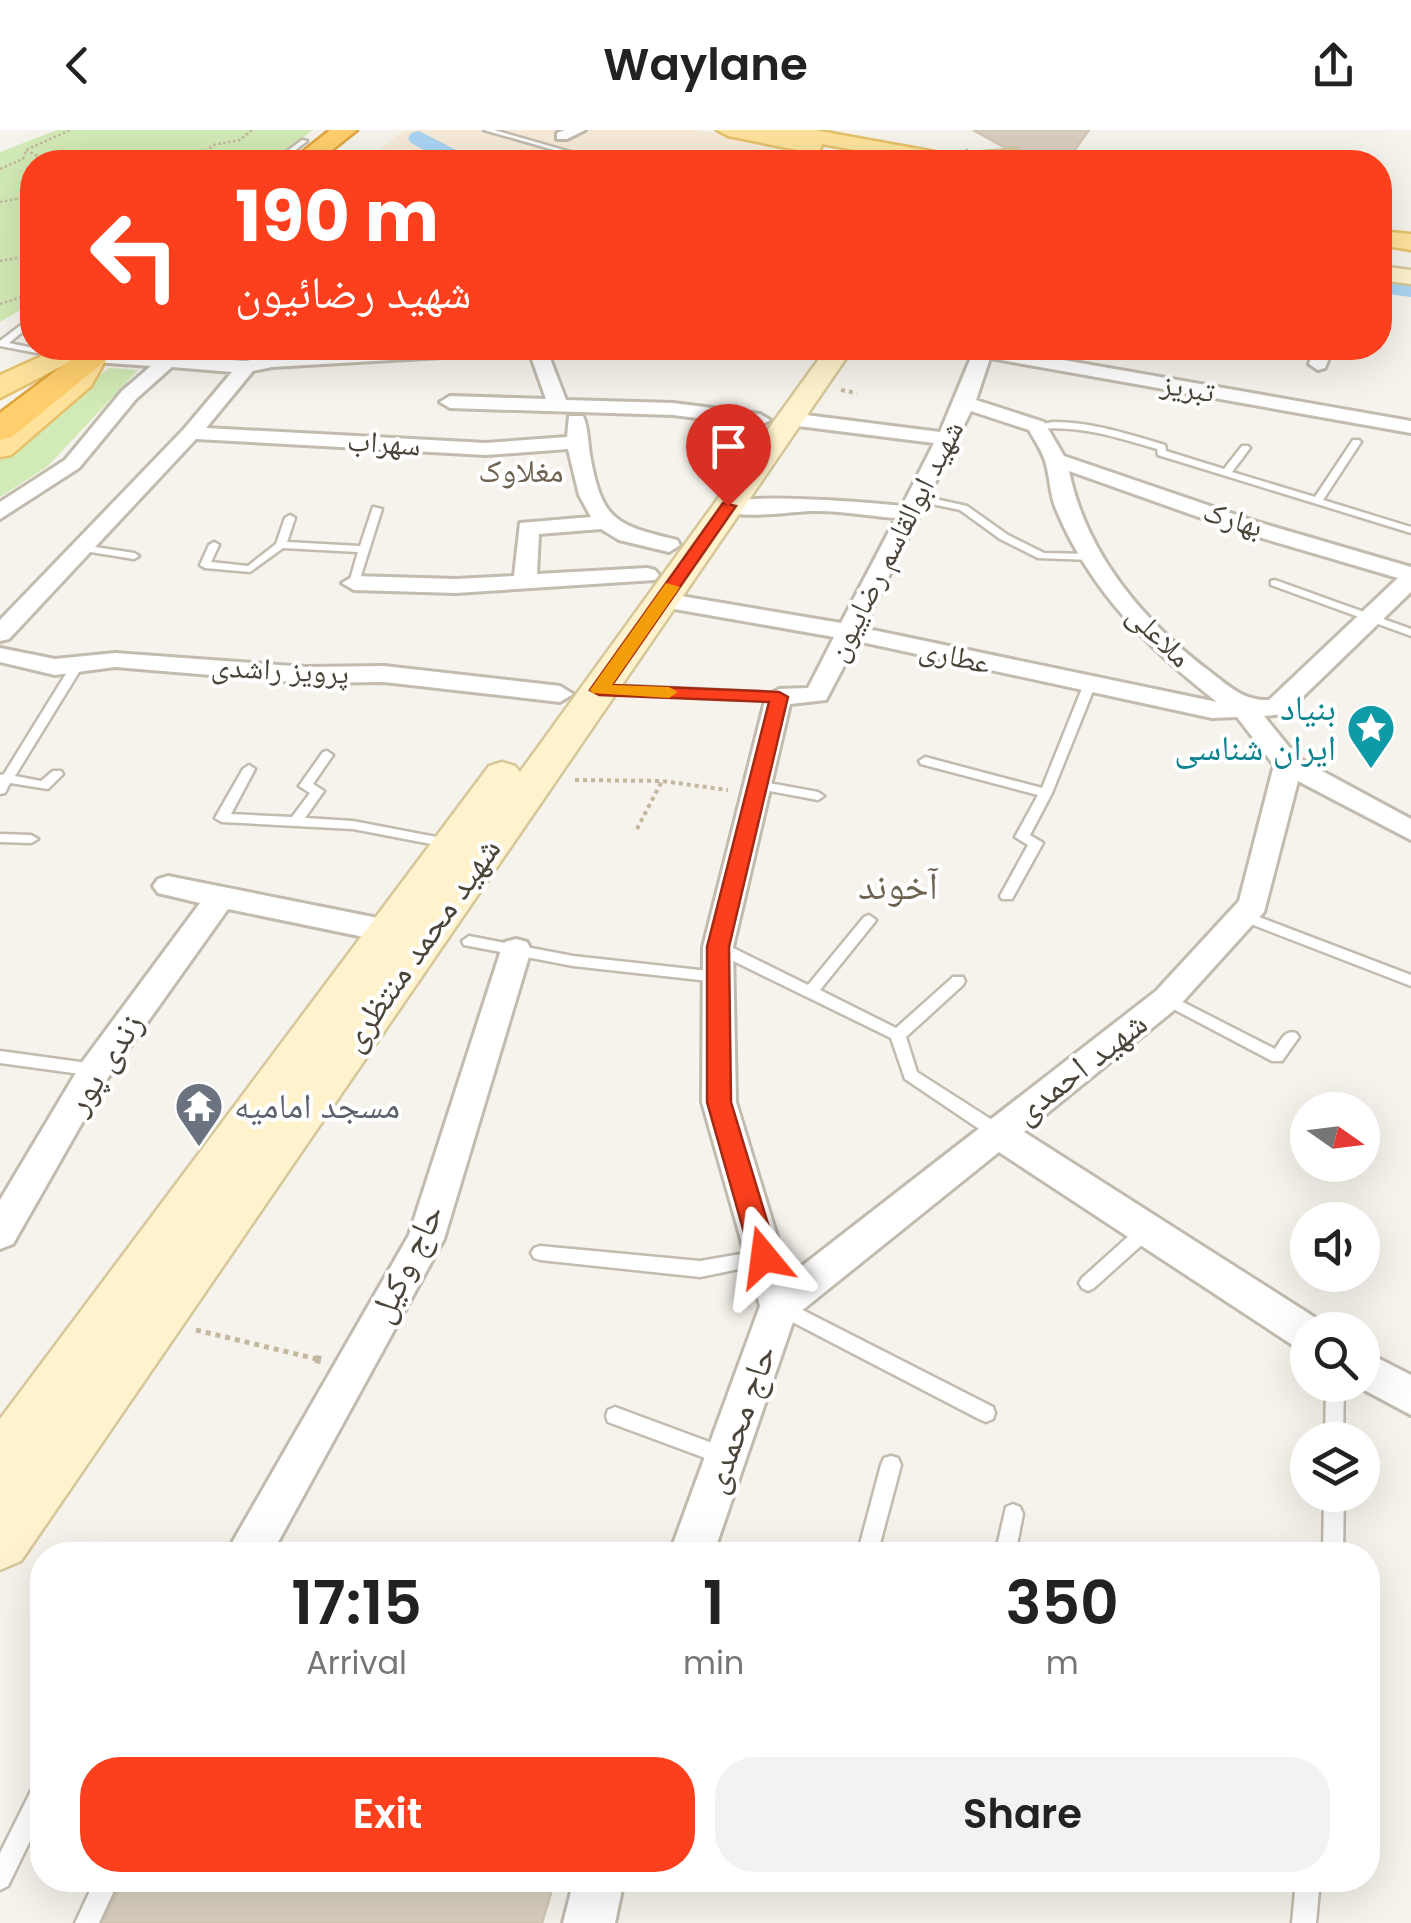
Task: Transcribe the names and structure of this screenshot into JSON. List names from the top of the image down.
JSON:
{
  "streets": {
    "main road": ["شهید محمد منتظری"],
    "street": [
      "تبریز",
      "سهراب",
      "بهارک",
      "شهید ابوالقاسم رضاییون",
      "ملاعلی",
      "عطاری",
      "پرویز راشدی",
      "زندی پور",
      "شهید احمدی",
      "حاج وکیل",
      "حاج محمدی"
    ]
  },
  "crossings": [
    ["بهارک", "ملاعلی"],
    ["شهید ابوالقاسم رضاییون", "عطاری"],
    ["شهید ابوالقاسم رضاییون", "حاج محمدی"],
    ["ملاعلی", "عطاری"],
    ["ملاعلی", "شهید احمدی"],
    ["عطاری", "شهید محمد منتظری"],
    ["پرویز راشدی", "شهید محمد منتظری"],
    ["شهید احمدی", "حاج محمدی"]
  ],
  "districts": ["مغلاوک", "آخوند"],
  "places": {
    "place": ["بنیاد ایران شناسی"],
    "temple": ["مسجد امامیه"]
  },
  "north": "right",
  "page": {
    "header": "Waylane",
    "turn": ["190 m", "شهید رضائیون"],
    "eta": [
      "17:15",
      "Arrival",
      "1",
      "min",
      "350",
      "m"
    ],
    "buttons": ["Exit", "Share"]
  }
}
